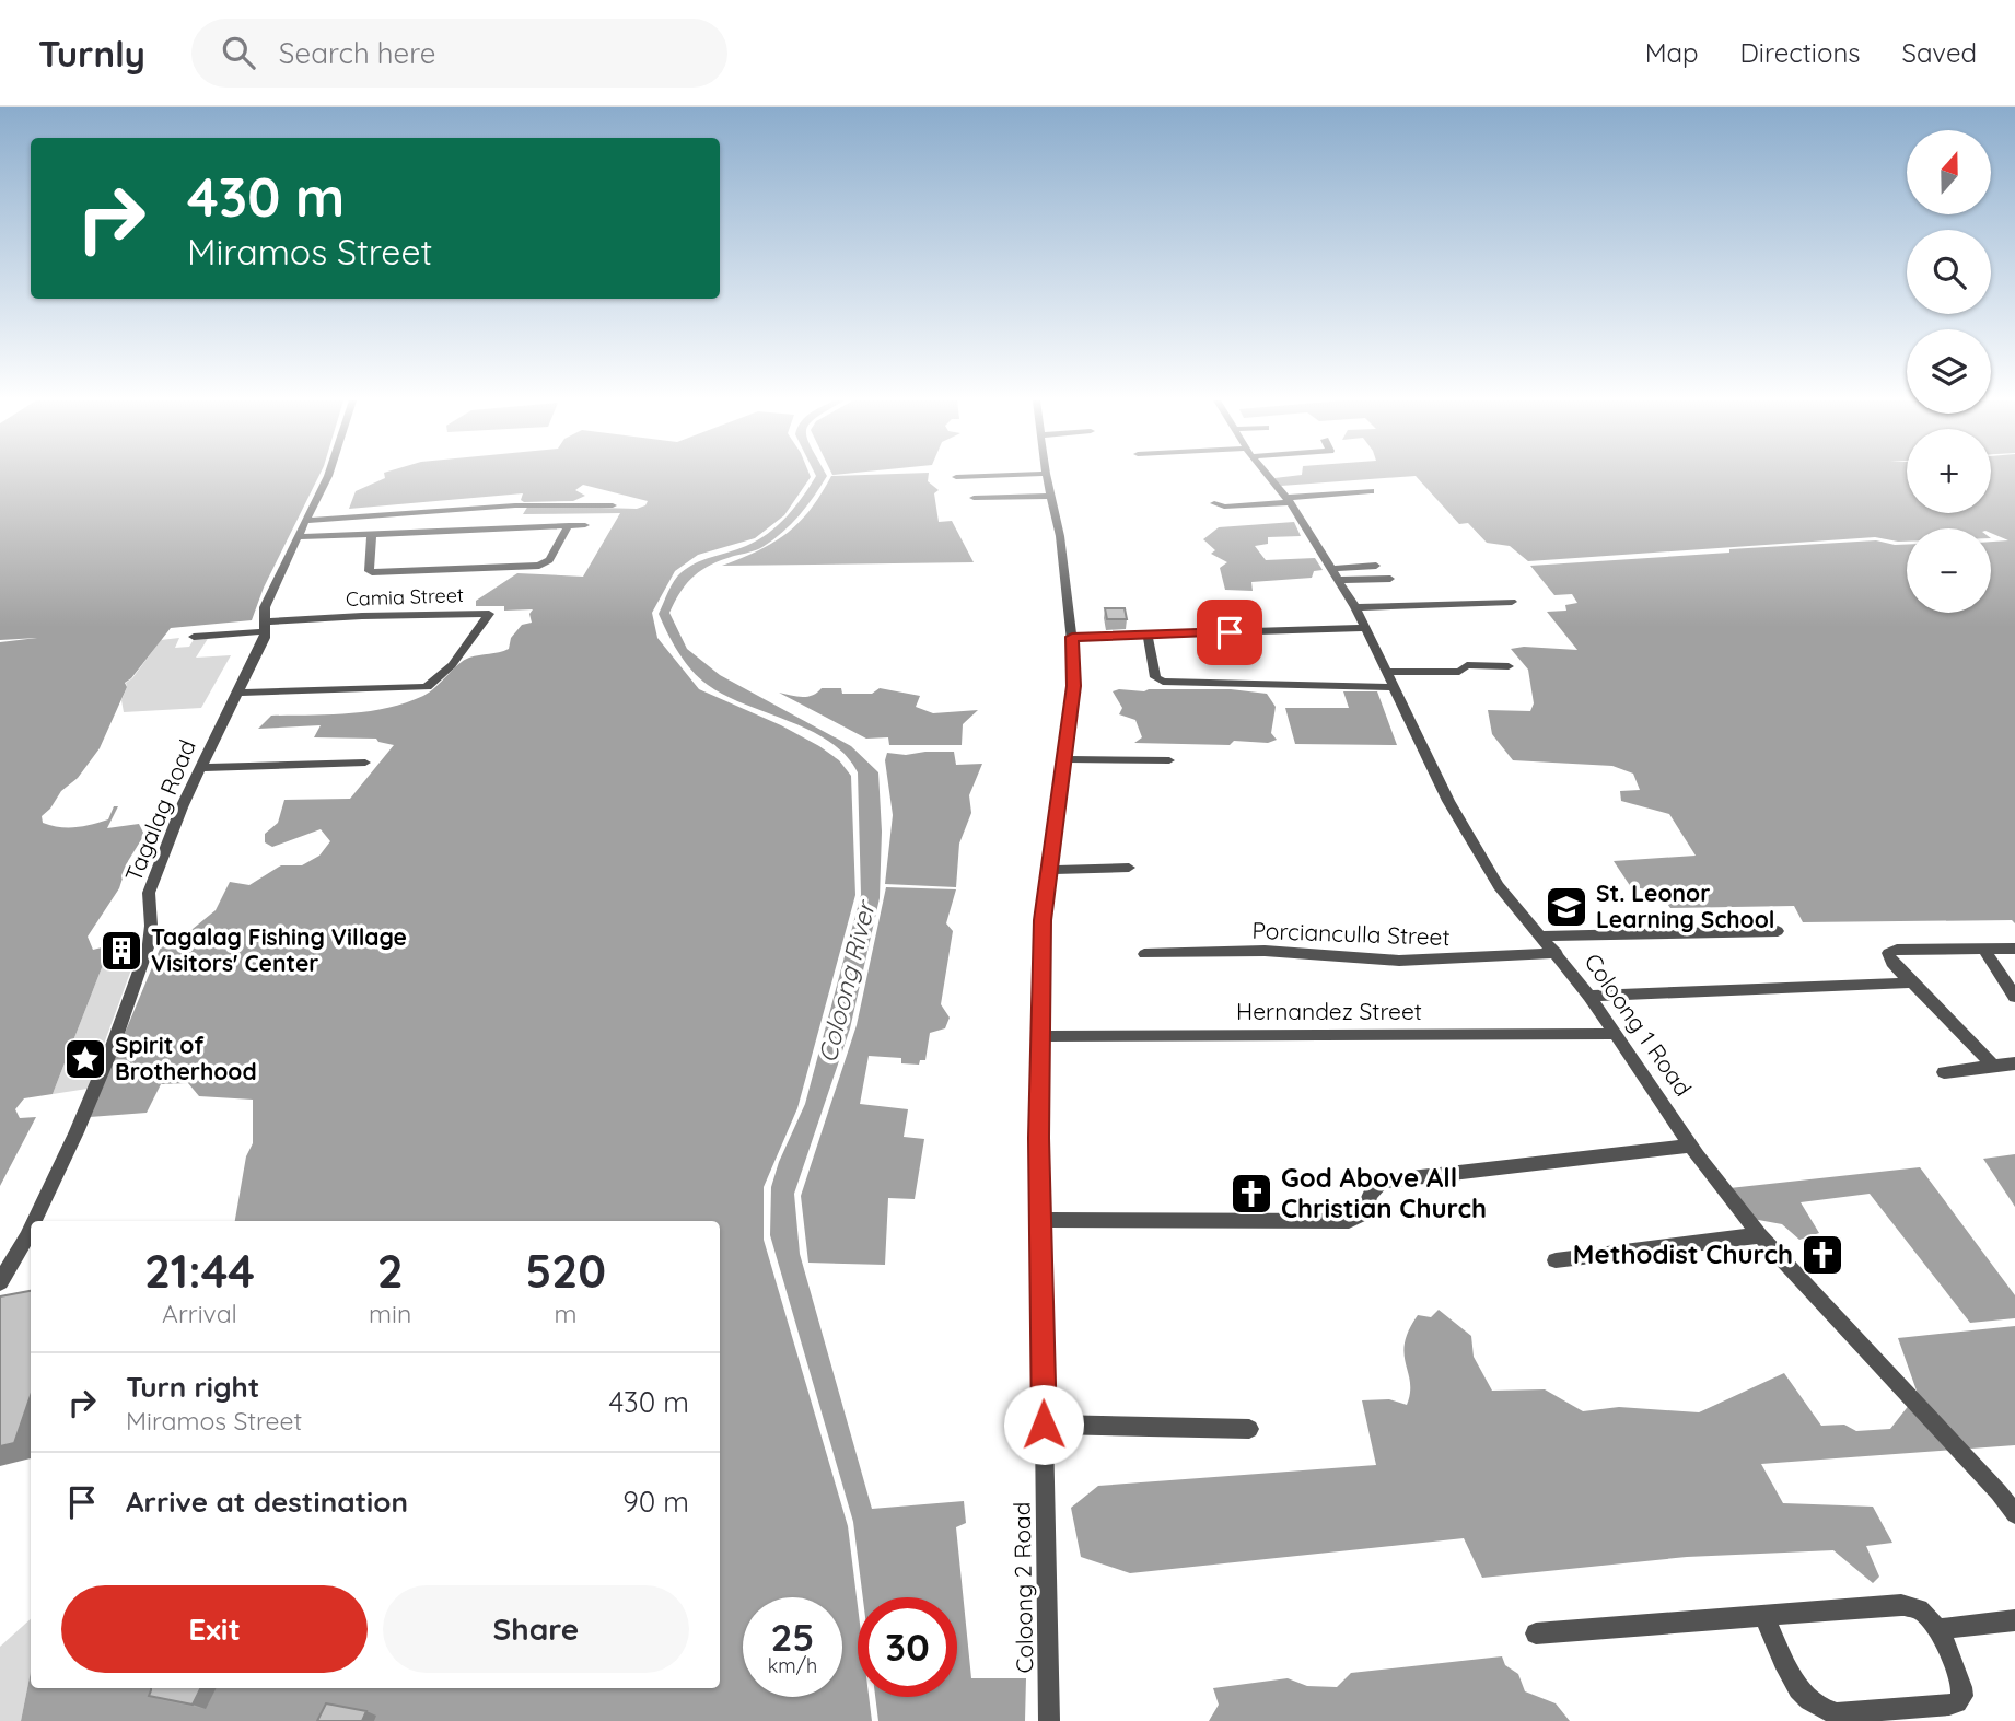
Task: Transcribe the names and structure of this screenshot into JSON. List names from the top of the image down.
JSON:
{
  "streets": {
    "street": [
      "Camia Street",
      "Tagalag Road",
      "Porcianculla Street",
      "Hernandez Street",
      "Coloong 1 Road",
      "Coloong 2 Road"
    ]
  },
  "crossings": [
    ["Camia Street", "Tagalag Road"],
    ["Porcianculla Street", "Coloong 1 Road"],
    ["Hernandez Street", "Coloong 1 Road"],
    ["Hernandez Street", "Coloong 2 Road"]
  ],
  "water": ["Coloong River"],
  "places": {
    "school or university": ["St. Leonor Learning School"],
    "building": ["Tagalag Fishing Village Visitors' Center"],
    "place": ["Spirit of Brotherhood"],
    "church": ["God Above All Christian Church", "Methodist Church"]
  },
  "north": "top",
  "page": {
    "header": "Turnly",
    "search": "Search here",
    "nav": ["Map", "Directions", "Saved"],
    "map_buttons": ["+", "−"],
    "turn": ["430 m", "Miramos Street"],
    "eta": [
      "21:44",
      "Arrival",
      "2",
      "min",
      "520",
      "m"
    ],
    "list": [
      {
        "name": "Turn right",
        "note": "Miramos Street",
        "value": "430 m"
      },
      {
        "name": "Arrive at destination",
        "value": "90 m"
      }
    ],
    "buttons": ["Exit", "Share"],
    "speed": "25 km/h",
    "limit": "30"
  }
}
